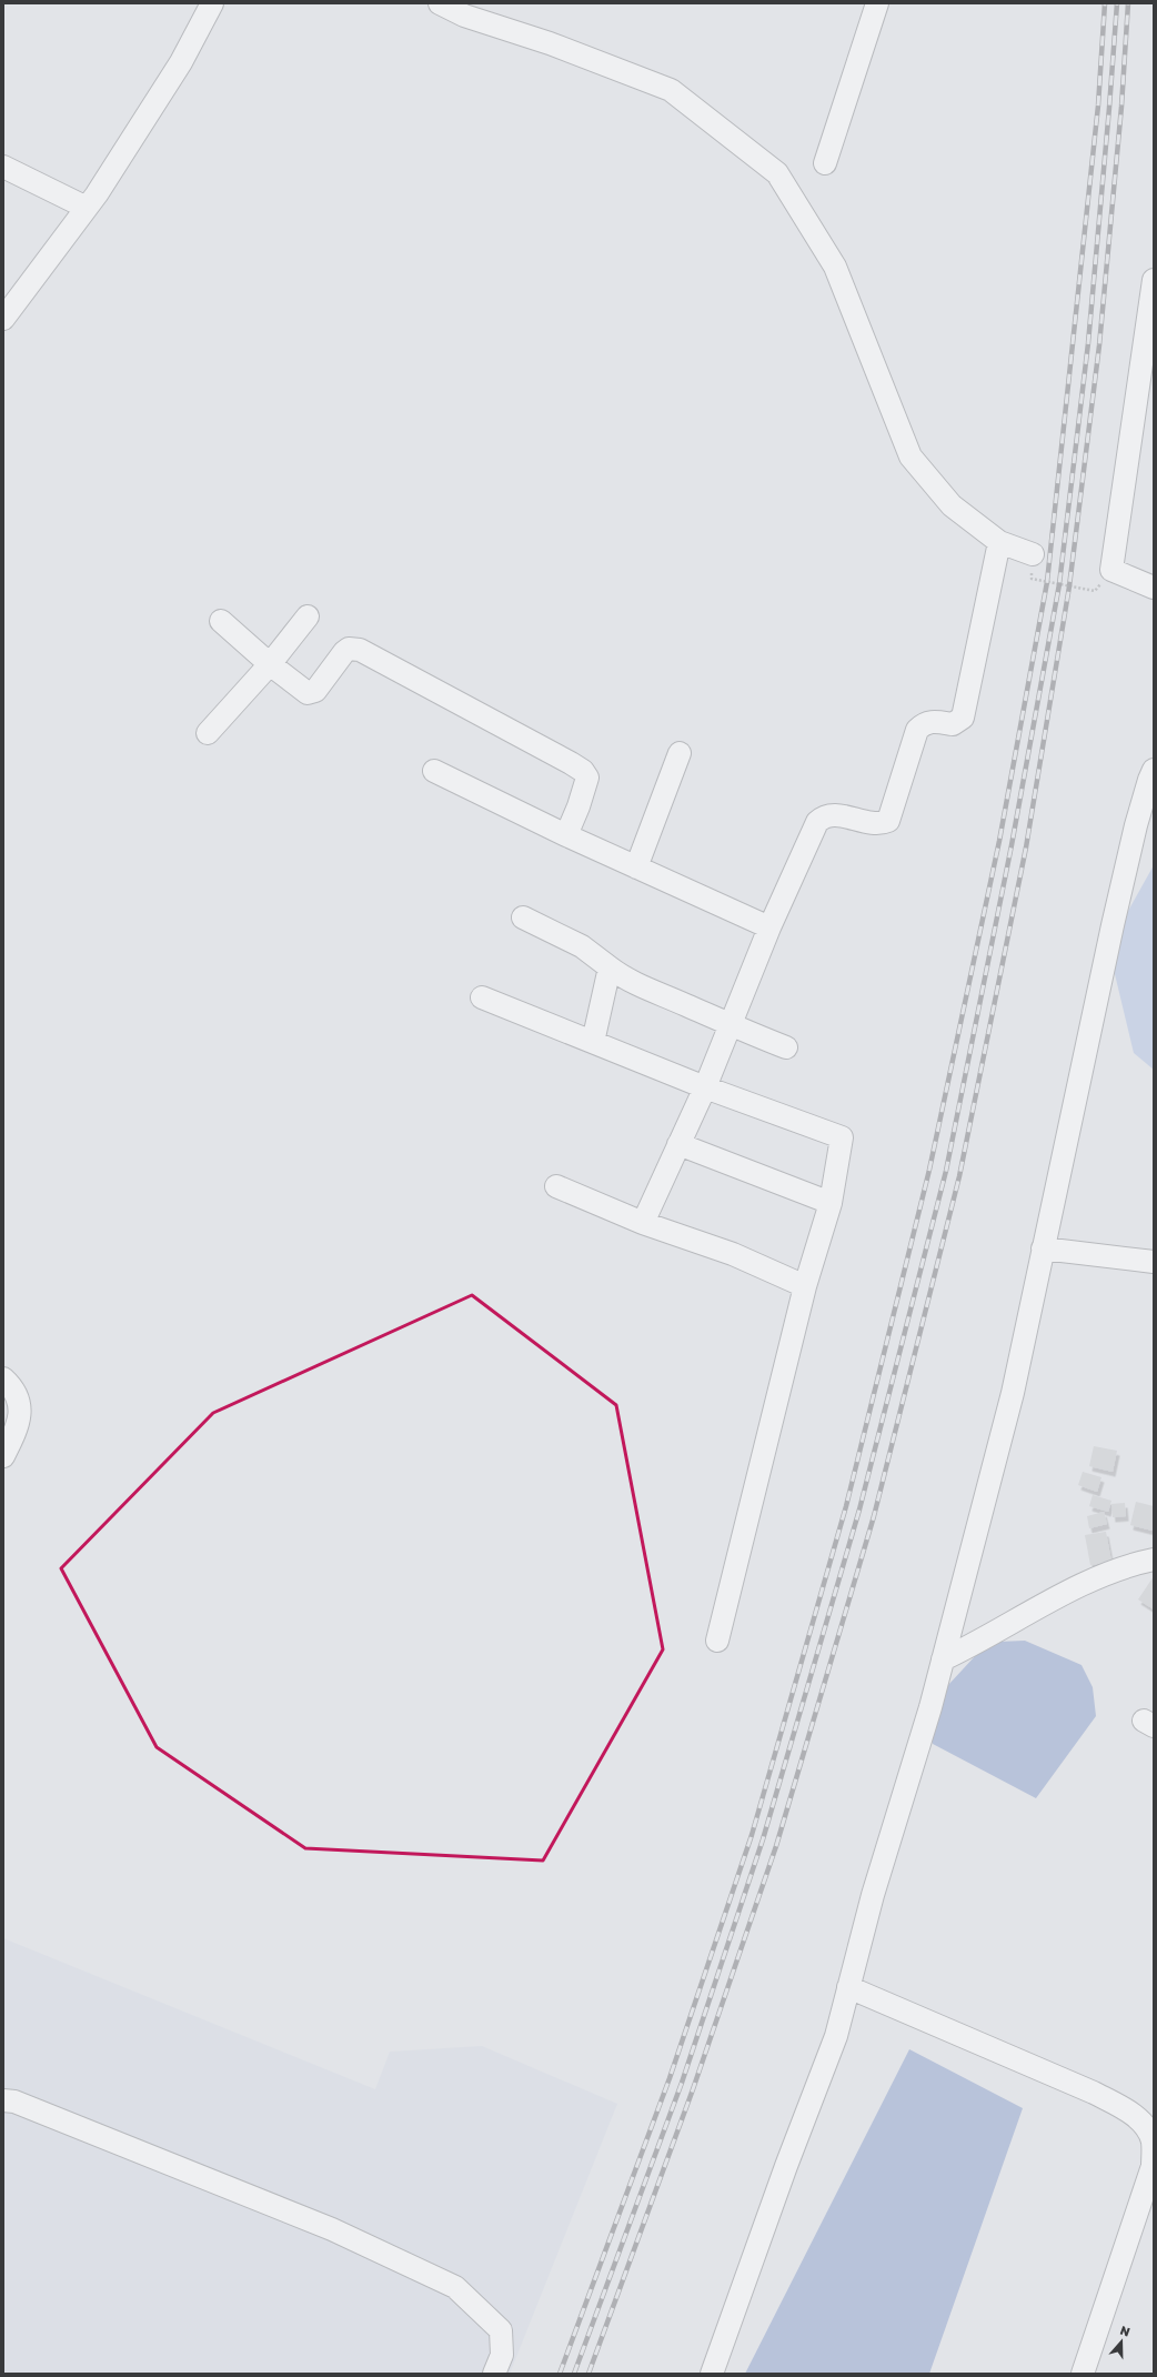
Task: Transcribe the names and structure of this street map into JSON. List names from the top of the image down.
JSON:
{
  "north": "top"
}
